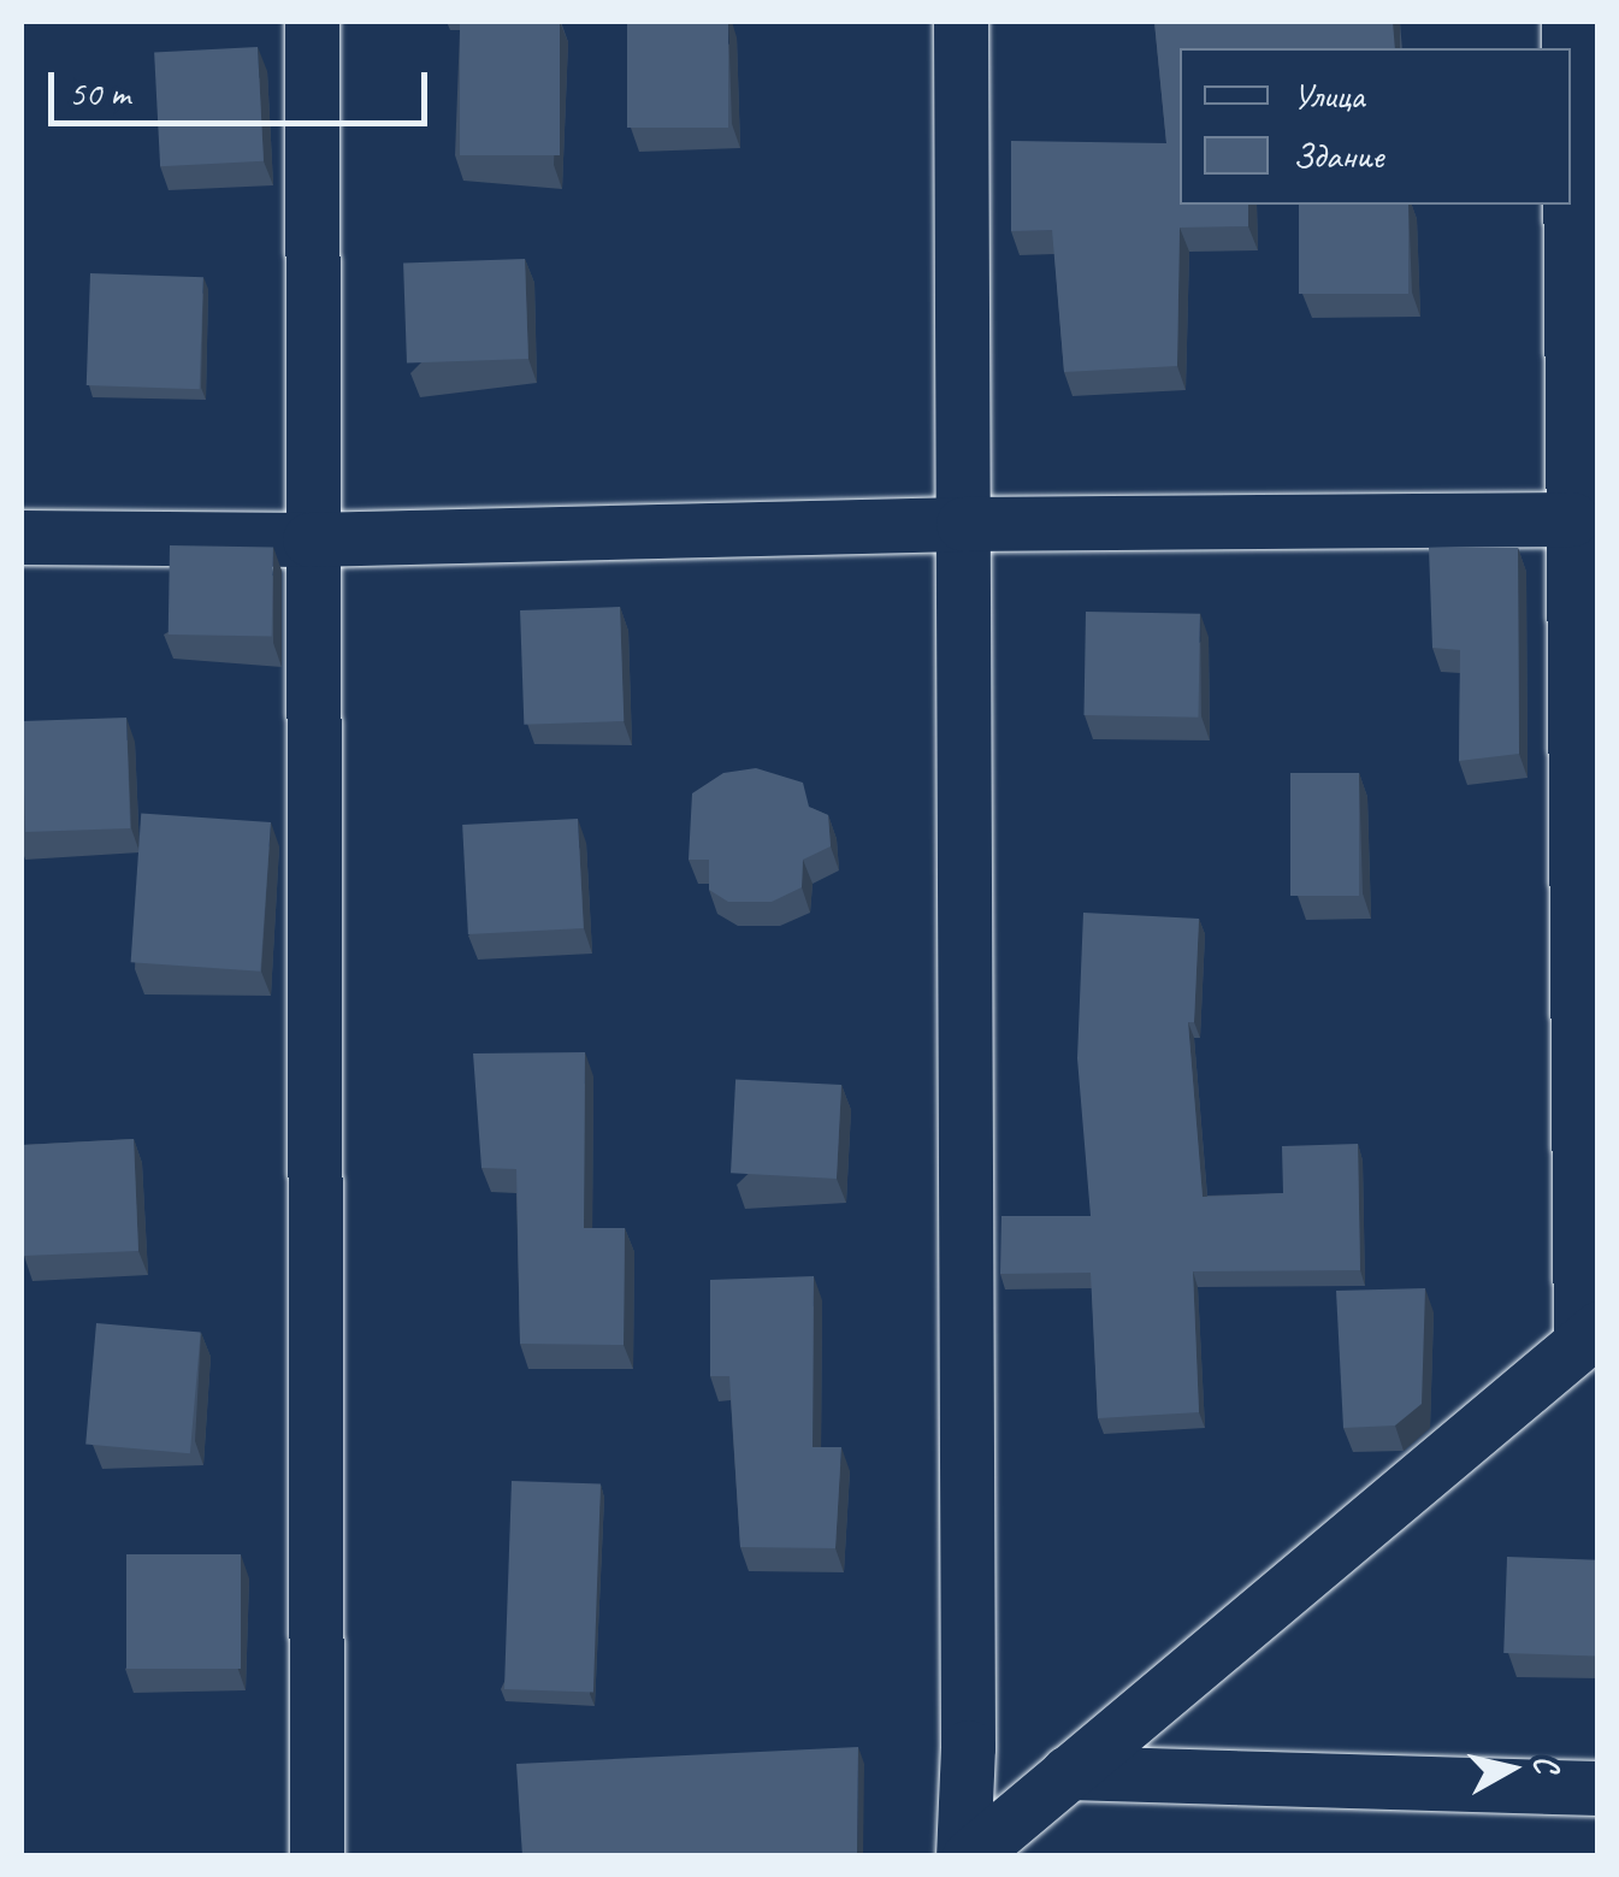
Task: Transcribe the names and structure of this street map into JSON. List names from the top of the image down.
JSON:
{
  "legend": ["Улица", "Здание"],
  "scale_bar": "50 m",
  "north": "right"
}
